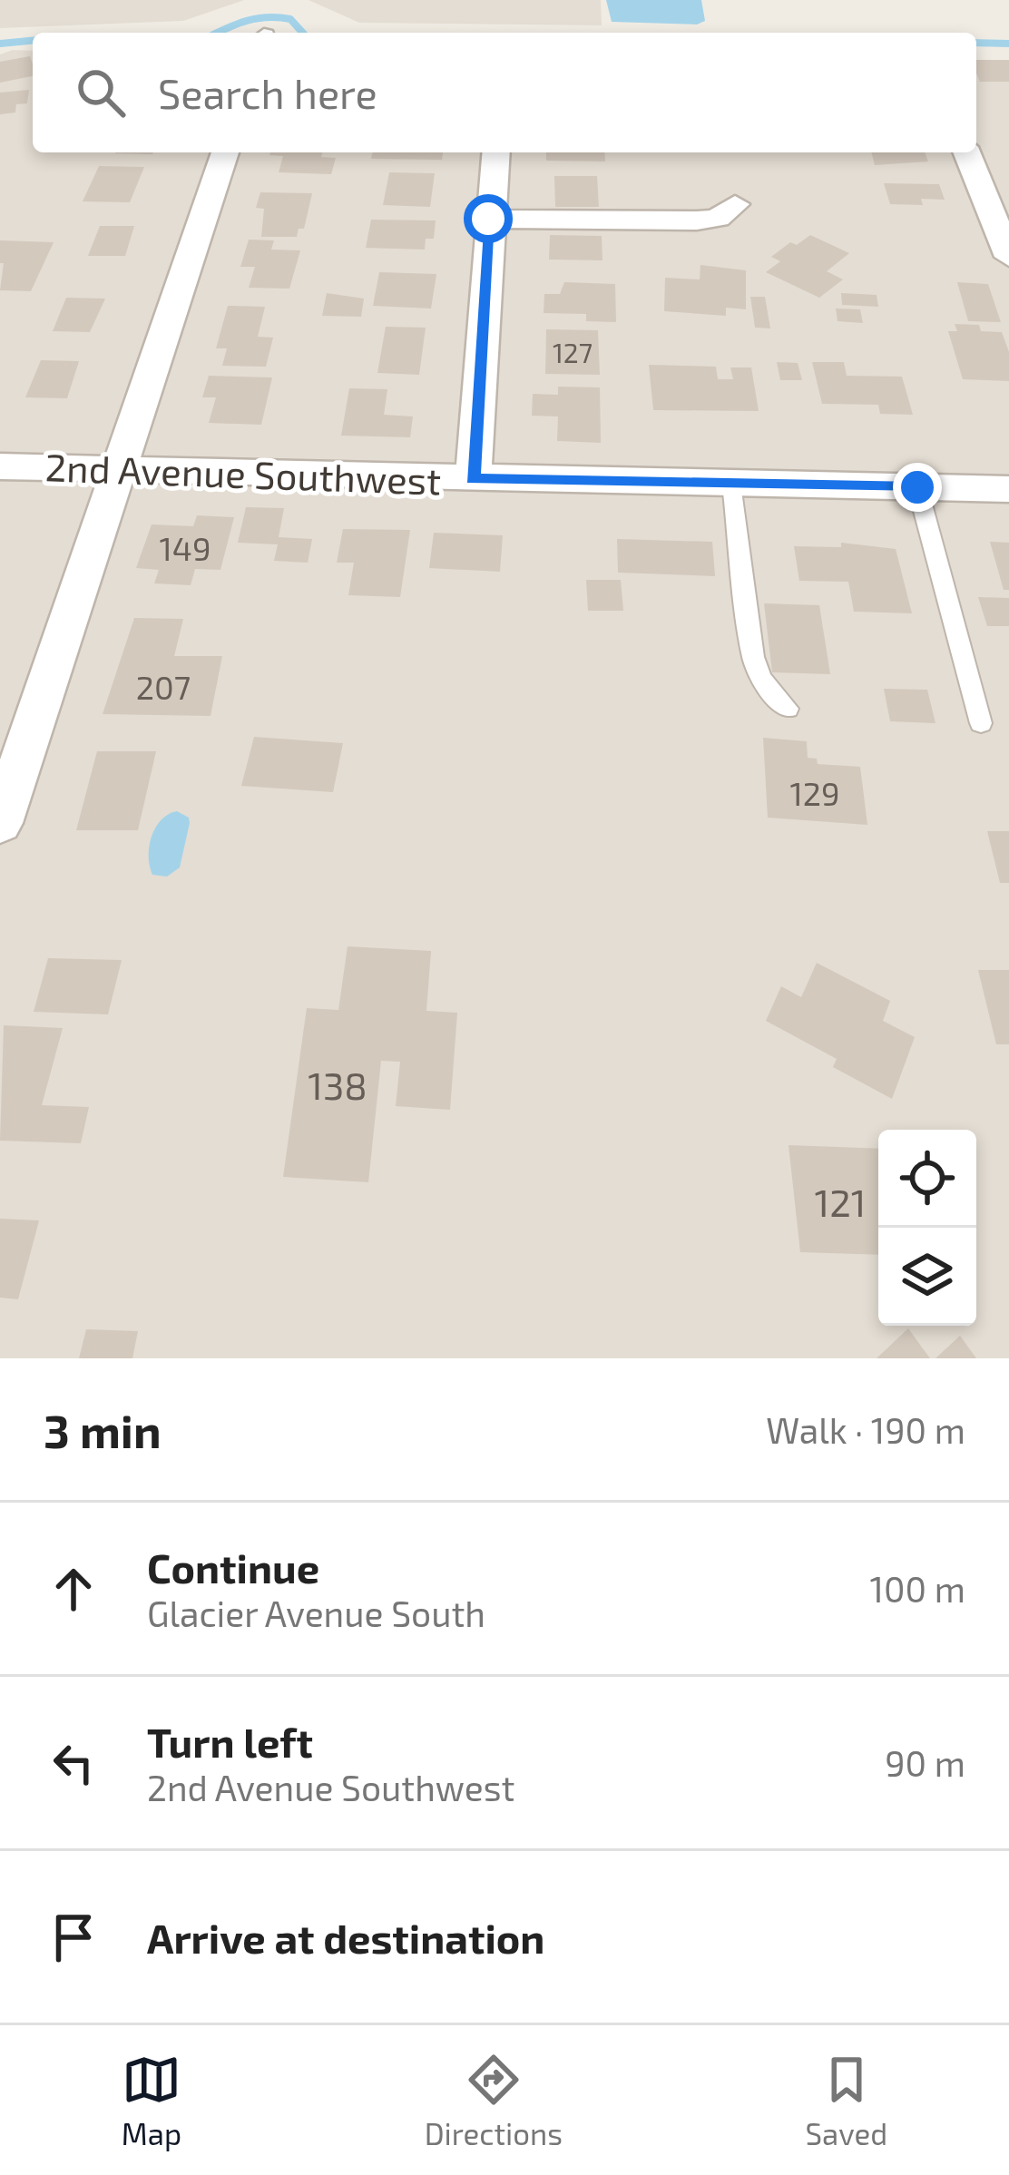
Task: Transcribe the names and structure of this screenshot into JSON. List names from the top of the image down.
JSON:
{
  "streets": {
    "street": ["2nd Avenue Southwest"]
  },
  "house_numbers": [
    "127",
    "149",
    "207",
    "129",
    "138",
    "121"
  ],
  "page": {
    "search": "Search here",
    "heading": ["3 min", "Walk · 190 m"],
    "list": [
      ["Continue", "Glacier Avenue South", "100 m"],
      ["Turn left", "2nd Avenue Southwest", "90 m"],
      "Arrive at destination"
    ],
    "nav": ["Map", "Directions", "Saved"]
  }
}
